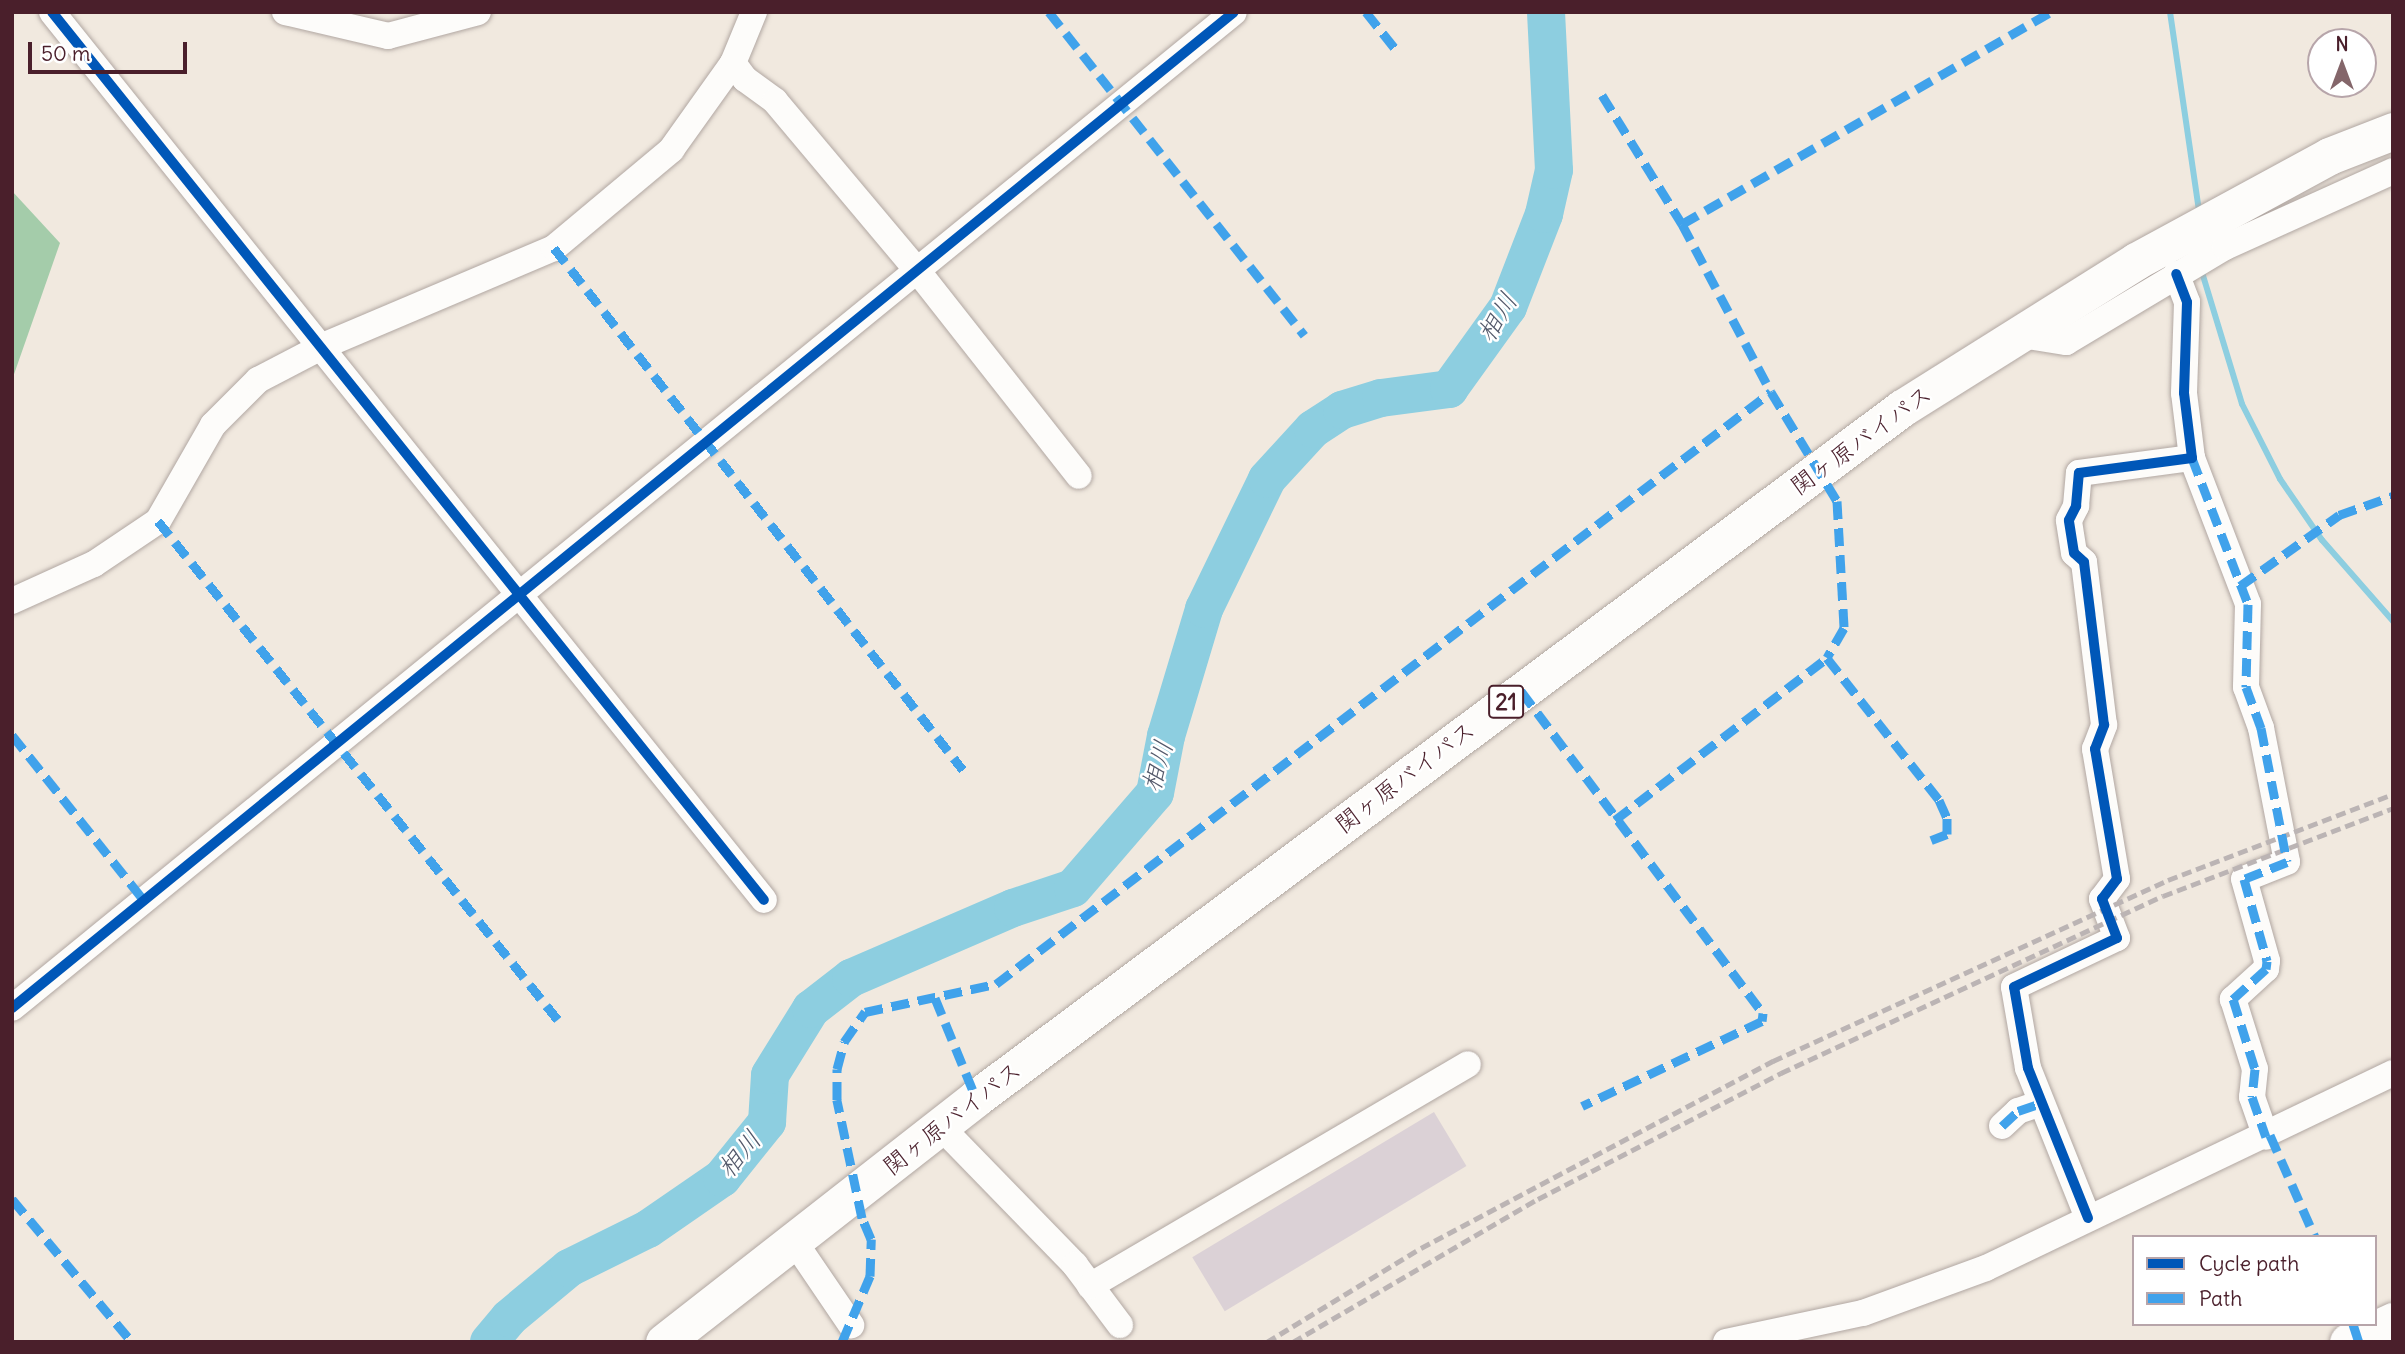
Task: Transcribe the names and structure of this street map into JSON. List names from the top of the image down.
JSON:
{
  "streets": {
    "highway": ["関ヶ原バイパス", "21"]
  },
  "water": ["相川"],
  "legend": ["Cycle path", "Path"],
  "scale_bar": "50 m",
  "north": "top"
}
